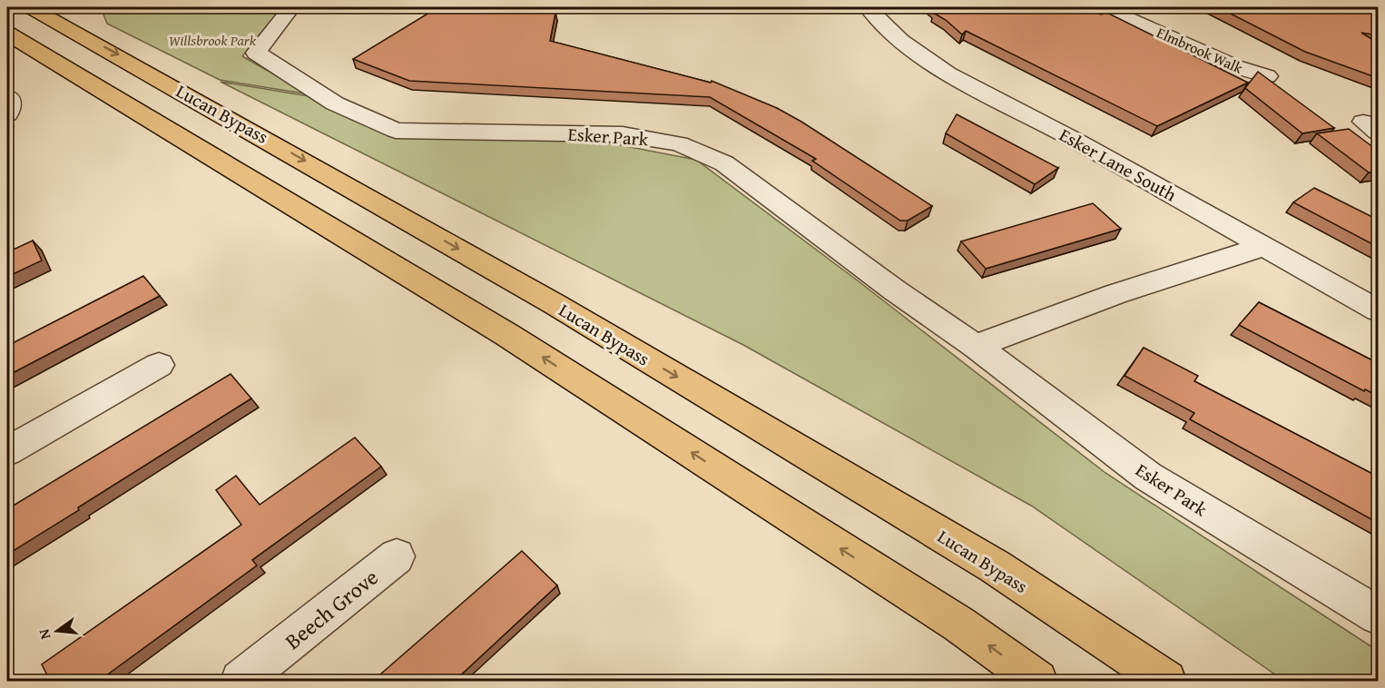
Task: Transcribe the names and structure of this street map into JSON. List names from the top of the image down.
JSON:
{
  "streets": {
    "highway": ["Lucan Bypass"],
    "street": [
      "Elmbrook Walk",
      "Esker Park",
      "Esker Lane South",
      "Beech Grove"
    ]
  },
  "parks": ["Willsbrook Park"],
  "north": "left"
}
